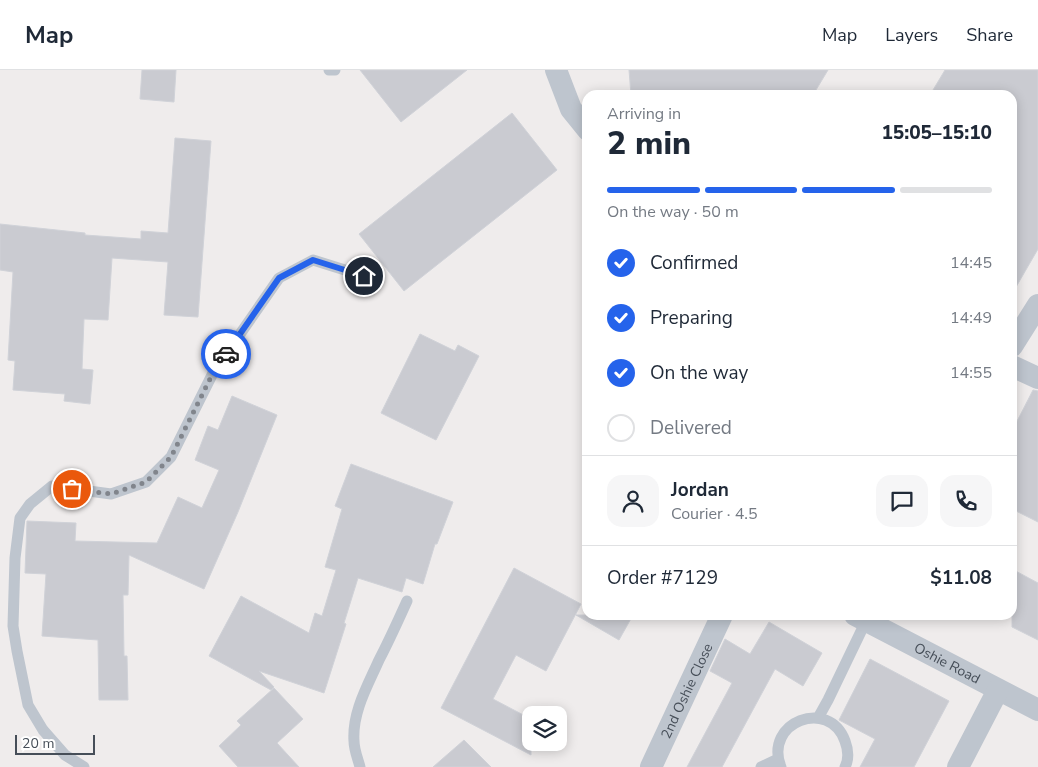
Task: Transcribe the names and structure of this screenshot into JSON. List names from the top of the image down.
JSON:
{
  "streets": {
    "street": ["Oshie Road", "2nd Oshie Close"]
  },
  "scale_bar": "20 m",
  "page": {
    "header": "Map",
    "nav": ["Map", "Layers", "Share"],
    "heading": ["2 min", "Arriving in", "15:05–15:10"],
    "panel": [
      "Jordan",
      "Courier · 4.5",
      "Order #7129",
      "$11.08"
    ],
    "bar": "On the way · 50 m",
    "list": [
      ["Confirmed", "14:45"],
      ["Preparing", "14:49"],
      ["On the way", "14:55"],
      "Delivered"
    ],
    "scale": "20 m"
  }
}
